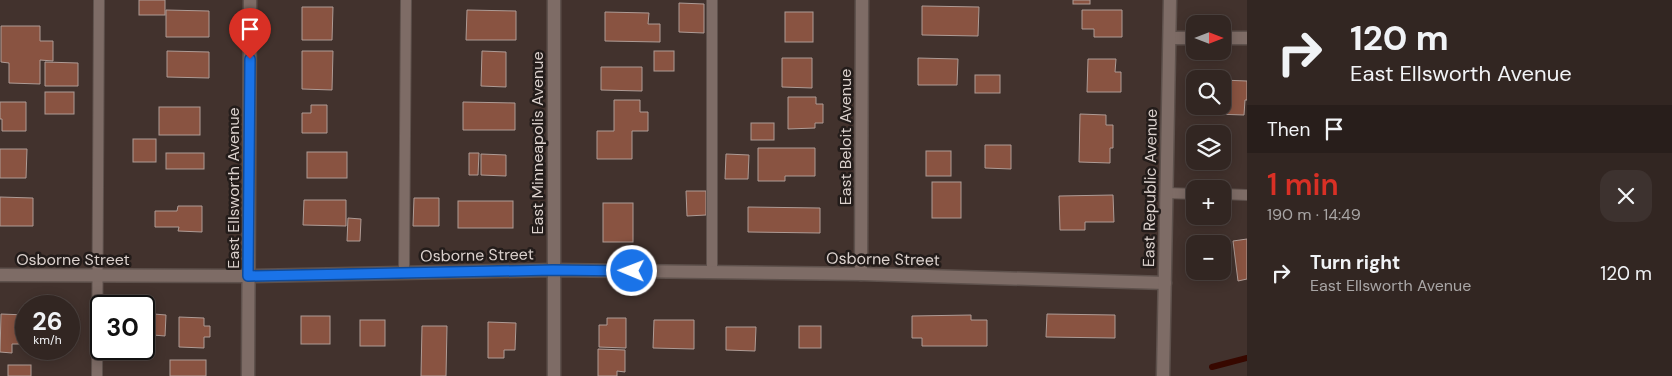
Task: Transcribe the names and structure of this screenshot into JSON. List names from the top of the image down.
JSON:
{
  "streets": {
    "street": [
      "East Beloit Avenue",
      "East Minneapolis Avenue",
      "East Ellsworth Avenue",
      "East Republic Avenue",
      "Osborne Street"
    ]
  },
  "crossings": [
    ["East Beloit Avenue", "Osborne Street"],
    ["East Minneapolis Avenue", "Osborne Street"],
    ["East Ellsworth Avenue", "Osborne Street"],
    ["East Republic Avenue", "Osborne Street"]
  ],
  "north": "right",
  "page": {
    "turn": ["120 m", "East Ellsworth Avenue"],
    "map_buttons": ["+", "−"],
    "then": "Then",
    "heading": ["1 min", "190 m · 14:49"],
    "list": [
      {
        "name": "Turn right",
        "note": "East Ellsworth Avenue",
        "value": "120 m"
      }
    ],
    "speed": "26 km/h",
    "limit": "30"
  }
}
